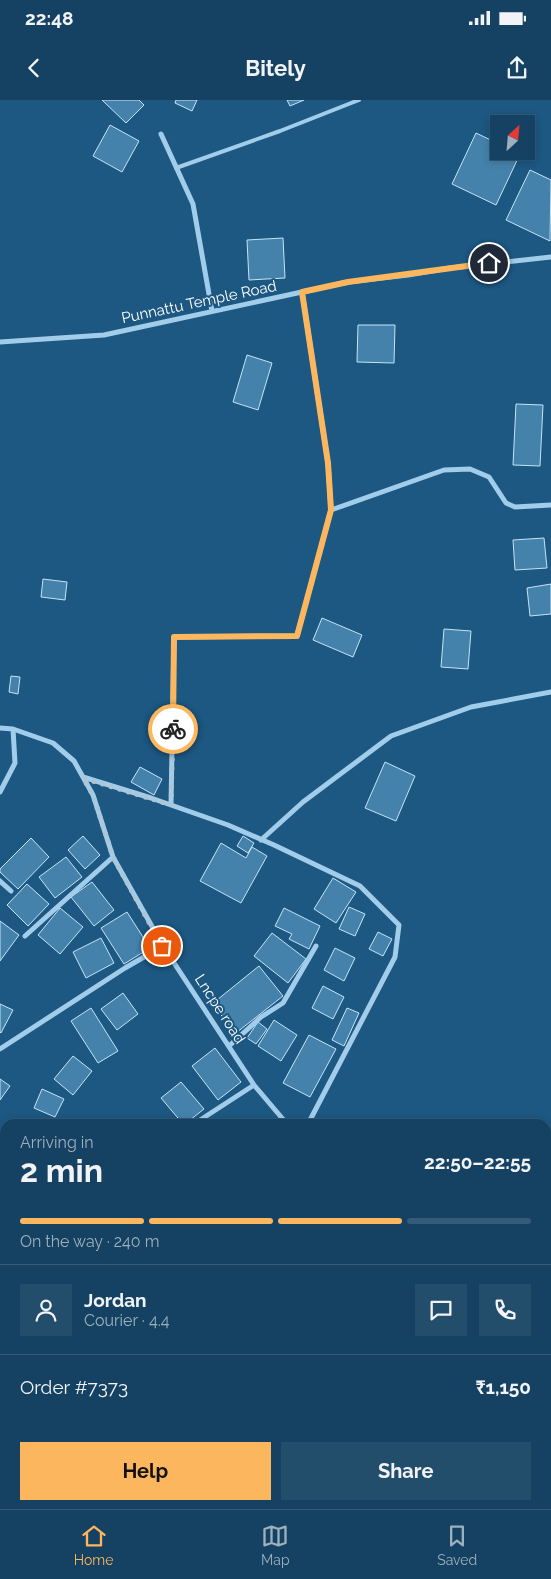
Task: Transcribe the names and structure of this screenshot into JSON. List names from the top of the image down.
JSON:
{
  "streets": {
    "street": ["Punnattu Temple Road", "Lncpe road"]
  },
  "north": "top right",
  "page": {
    "status": "22:48",
    "header": "Bitely",
    "heading": ["2 min", "Arriving in", "22:50–22:55"],
    "panel": [
      "Jordan",
      "Courier · 4.4",
      "Order #7373",
      "₹1,150"
    ],
    "bar": "On the way · 240 m",
    "buttons": ["Help", "Share"],
    "tabs": ["Home", "Map", "Saved"]
  }
}
